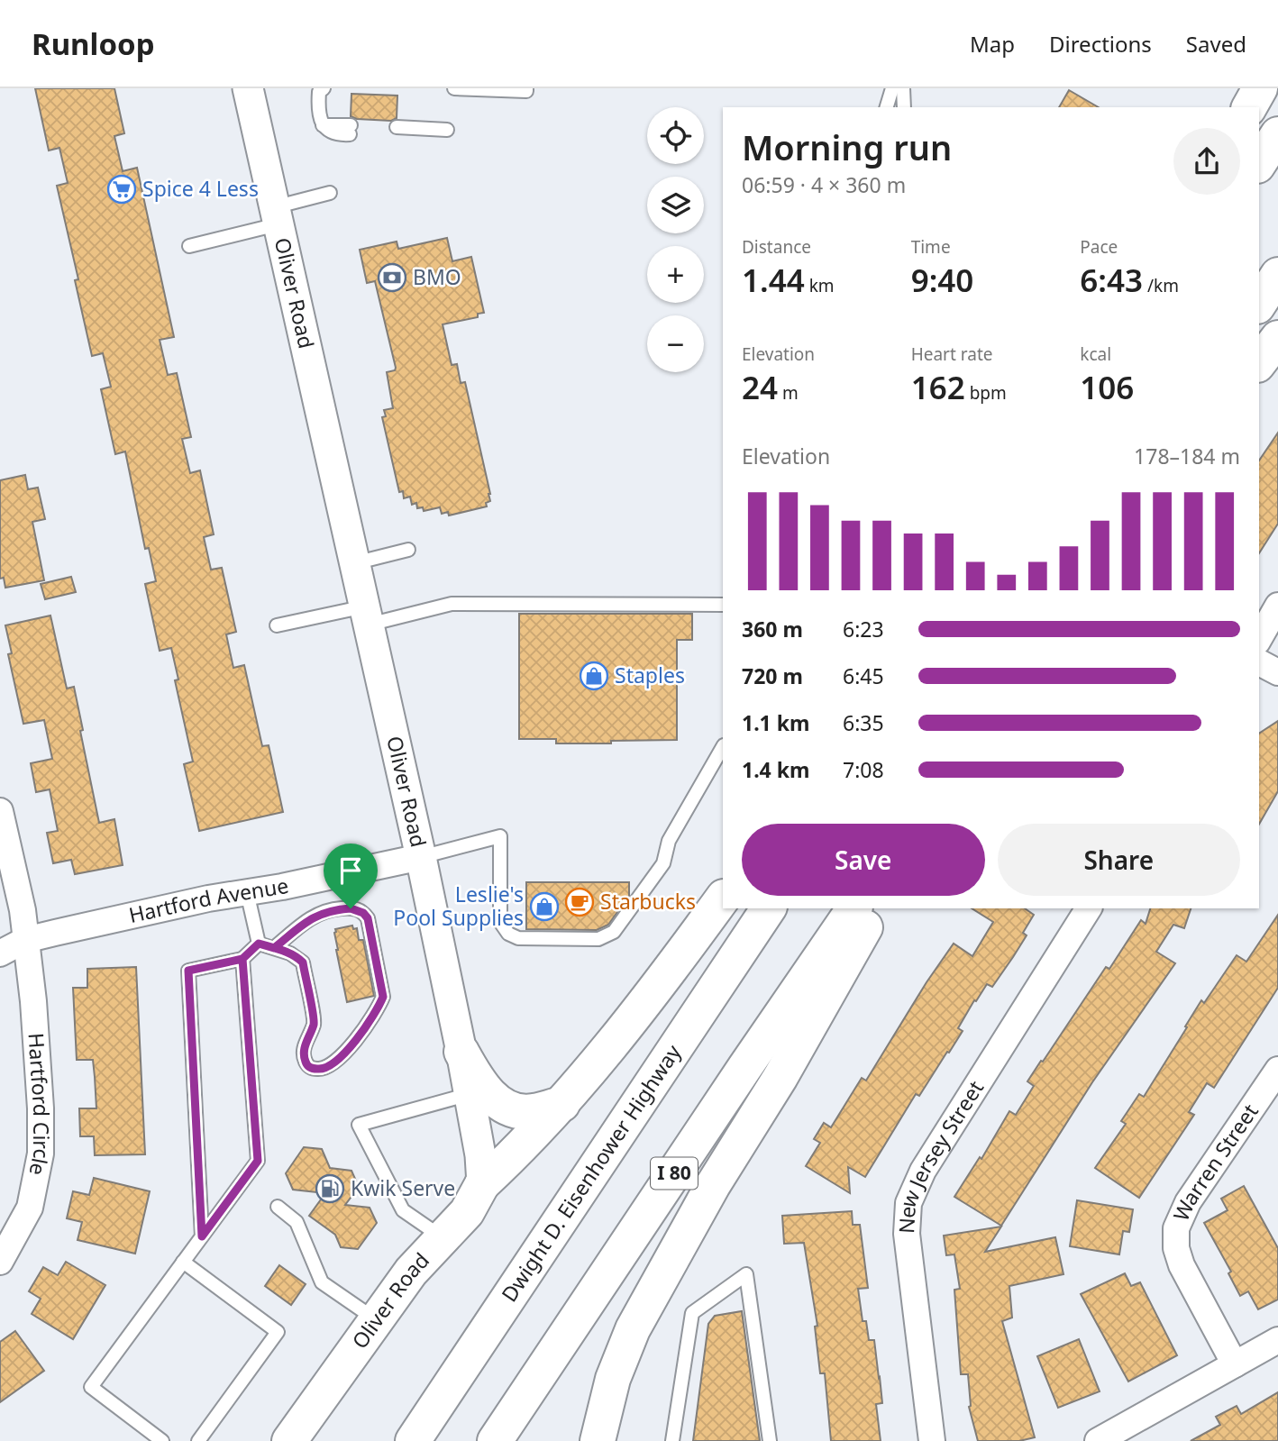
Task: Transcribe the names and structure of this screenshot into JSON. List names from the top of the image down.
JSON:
{
  "streets": {
    "main road": ["Oliver Road", "I 80", "Dwight D. Eisenhower Highway"],
    "street": [
      "Hartford Avenue",
      "Hartford Circle",
      "New Jersey Street",
      "Warren Street"
    ]
  },
  "crossings": [
    ["Oliver Road", "Hartford Avenue"],
    ["Hartford Avenue", "Hartford Circle"]
  ],
  "places": {
    "supermarket": ["Spice 4 Less"],
    "bank": ["BMO"],
    "shop": ["Staples", "Leslie's Pool Supplies"],
    "cafe": ["Starbucks"],
    "fuel station": ["Kwik Serve"]
  },
  "page": {
    "header": "Runloop",
    "nav": ["Map", "Directions", "Saved"],
    "map_buttons": ["+", "−"],
    "heading": ["Morning run", "06:59 · 4 × 360 m"],
    "stats": [
      ["Distance", "1.44 km"],
      ["Time", "9:40"],
      ["Pace", "6:43 /km"],
      ["Elevation", "24 m"],
      ["Heart rate", "162 bpm"],
      ["kcal", "106"]
    ],
    "chart": ["Elevation", "178–184 m"],
    "list": [
      {
        "name": "360 m",
        "note": "6:23"
      },
      {
        "name": "720 m",
        "note": "6:45"
      },
      {
        "name": "1.1 km",
        "note": "6:35"
      },
      {
        "name": "1.4 km",
        "note": "7:08"
      }
    ],
    "buttons": ["Save", "Share"]
  }
}
